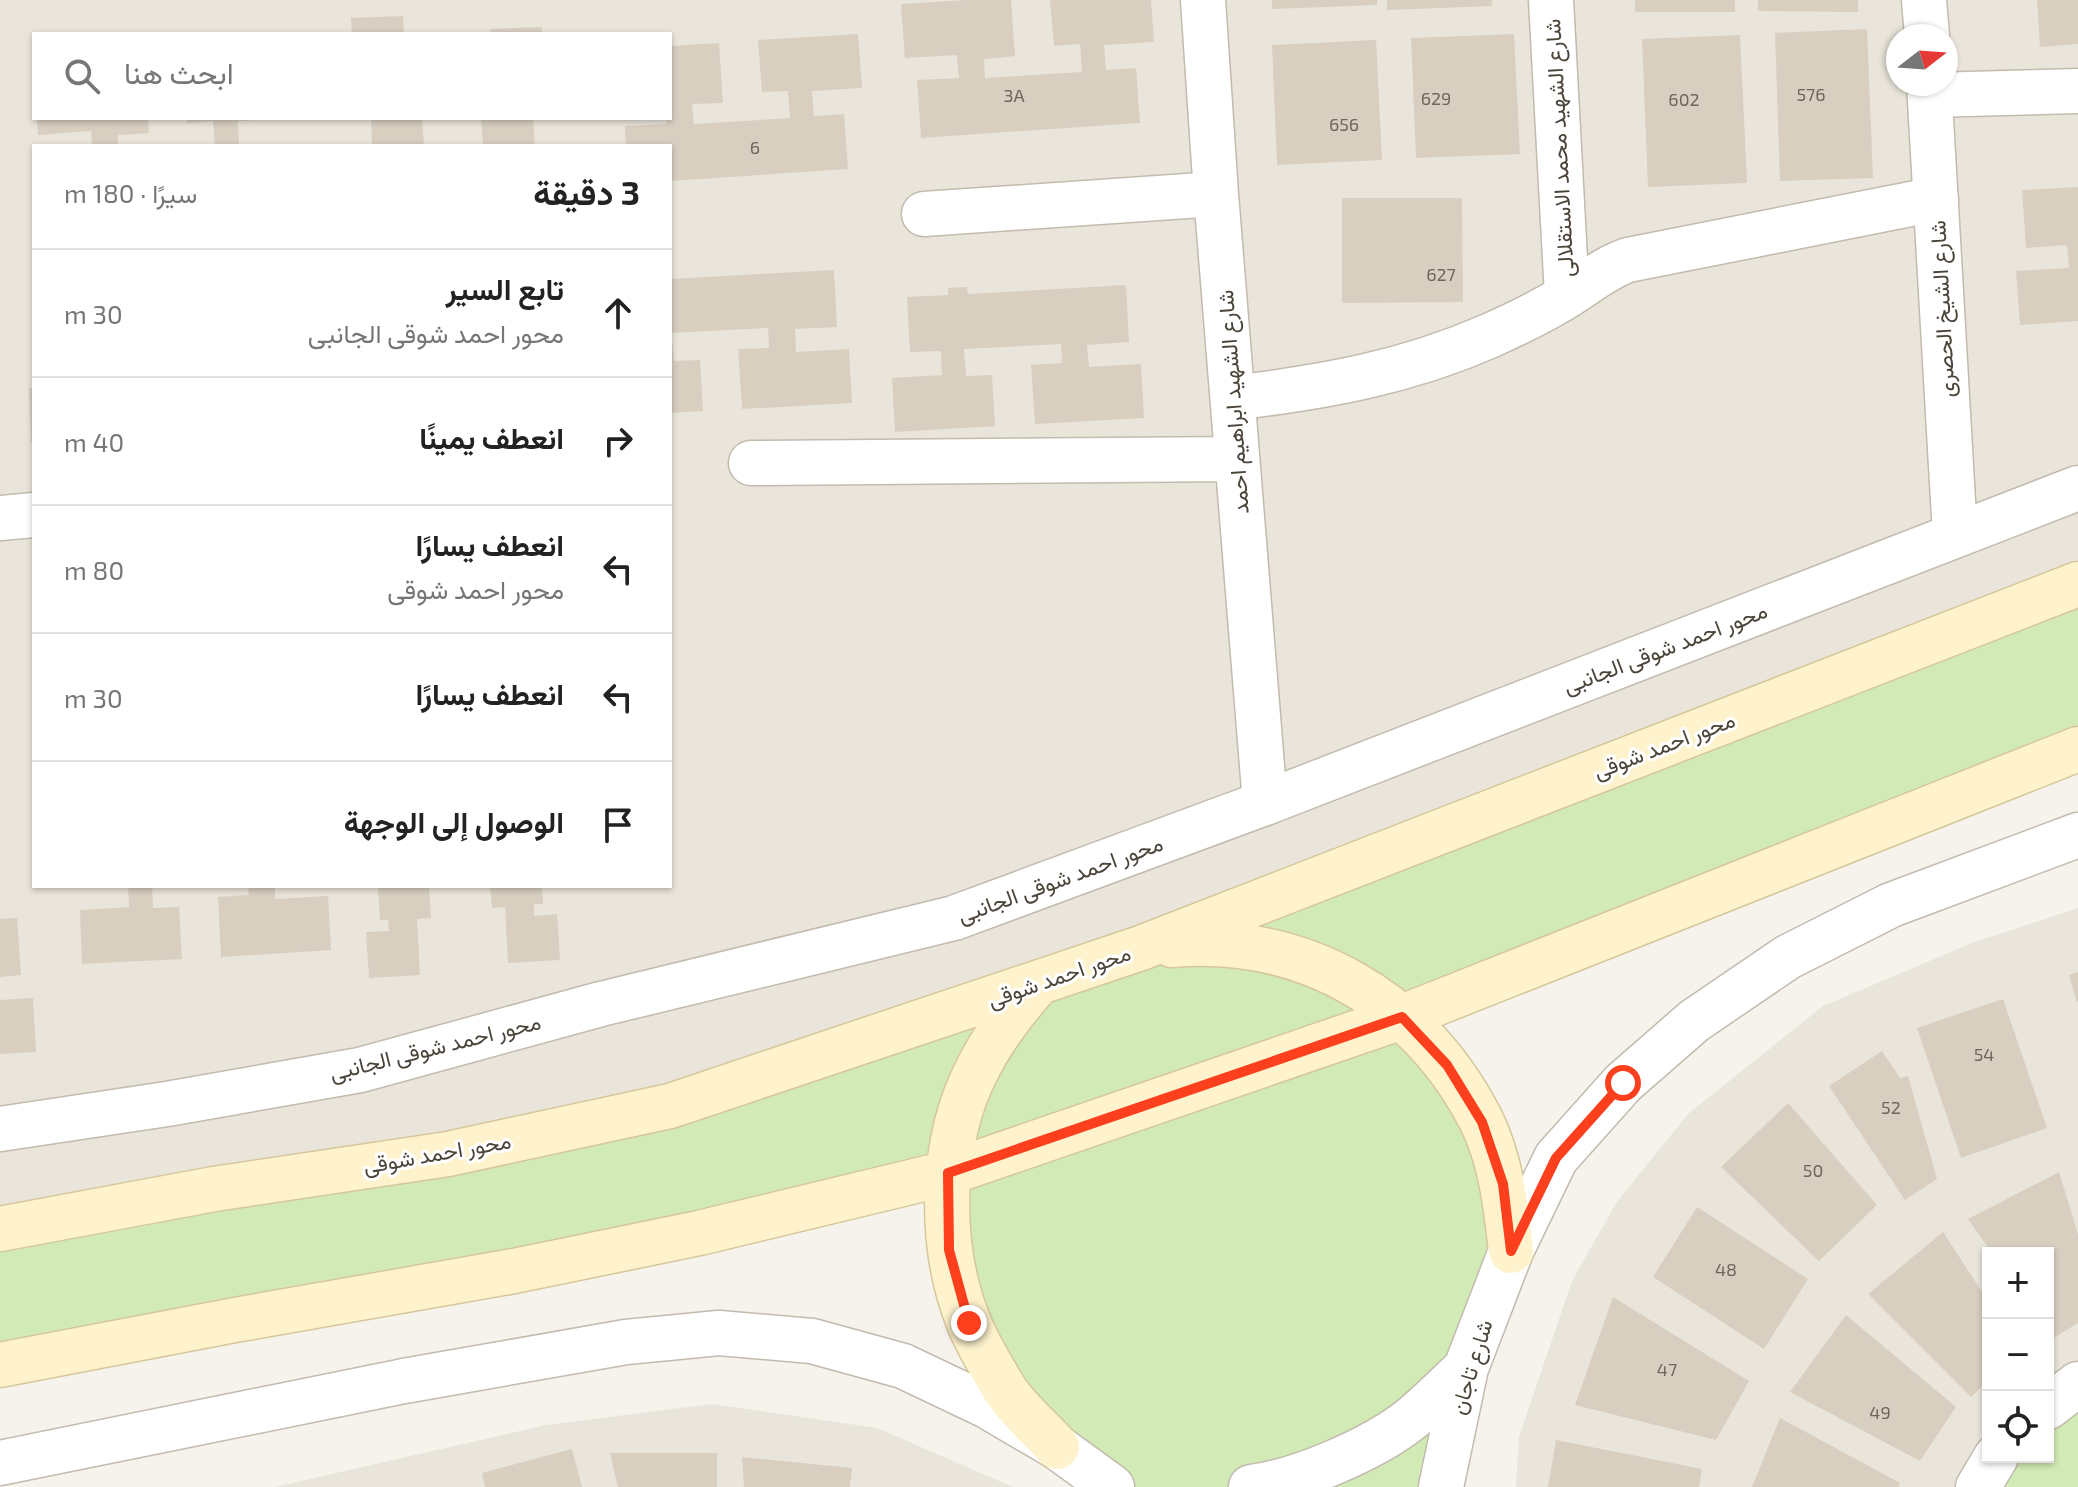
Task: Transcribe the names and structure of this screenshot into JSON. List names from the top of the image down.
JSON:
{
  "streets": {
    "main road": ["محور احمد شوقى"],
    "street": [
      "شارع الشهيد محمد الاستقلالى",
      "شارع الشيخ الحصرى",
      "شارع الشهيد ابراهيم احمد",
      "محور احمد شوقى الجانبى",
      "شارع تاجان"
    ]
  },
  "crossings": [
    ["شارع الشيخ الحصرى", "محور احمد شوقى الجانبى"],
    ["شارع الشهيد ابراهيم احمد", "محور احمد شوقى الجانبى"]
  ],
  "house_numbers": [
    "576",
    "3A",
    "629",
    "602",
    "656",
    "6",
    "627",
    "54",
    "52",
    "50",
    "48",
    "47",
    "49"
  ],
  "north": "right",
  "page": {
    "search": "ابحث هنا",
    "heading": ["3 دقيقة", "سيرًا · 180 m"],
    "list": [
      ["تابع السير", "محور احمد شوقى الجانبى", "30 m"],
      ["انعطف يمينًا", "40 m"],
      ["انعطف يسارًا", "محور احمد شوقى", "80 m"],
      ["انعطف يسارًا", "30 m"],
      "الوصول إلى الوجهة"
    ],
    "map_buttons": ["+", "−"]
  }
}
